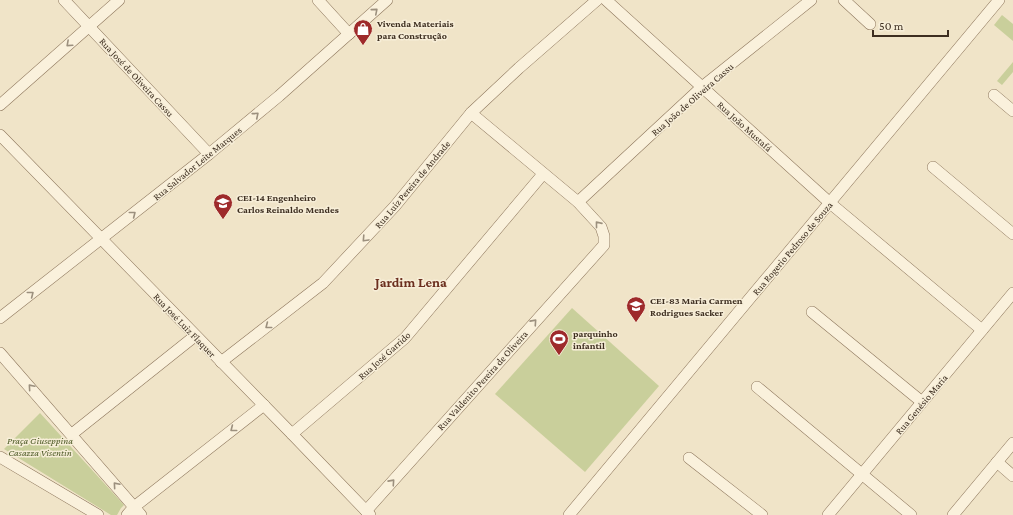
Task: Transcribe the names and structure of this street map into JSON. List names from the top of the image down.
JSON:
{
  "streets": {
    "street": [
      "Rua José de Oliveira Cassu",
      "Rua João de Oliveira Cassu",
      "Rua João Mustafá",
      "Rua Salvador Leite Marques",
      "Rua Luiz Pereira de Andrade",
      "Rua Rogerio Pedroso de Souza",
      "Rua José Luiz Flaquer",
      "Rua José Garrido",
      "Rua Valdenito Pereira de Oliveira",
      "Rua Genésio Maria"
    ]
  },
  "crossings": [
    ["Rua José de Oliveira Cassu", "Rua Salvador Leite Marques"],
    ["Rua João de Oliveira Cassu", "Rua João Mustafá"],
    ["Rua João de Oliveira Cassu", "Rua Valdenito Pereira de Oliveira"],
    ["Rua João Mustafá", "Rua Rogerio Pedroso de Souza"],
    ["Rua João Mustafá", "Rua Genésio Maria"],
    ["Rua Salvador Leite Marques", "Rua José Luiz Flaquer"],
    ["Rua Luiz Pereira de Andrade", "Rua José Luiz Flaquer"],
    ["Rua José Luiz Flaquer", "Rua José Garrido"],
    ["Rua José Luiz Flaquer", "Rua Valdenito Pereira de Oliveira"]
  ],
  "one_way": ["Rua Salvador Leite Marques", "Rua Luiz Pereira de Andrade", "Rua Valdenito Pereira de Oliveira"],
  "districts": ["Jardim Lena"],
  "parks": ["Praça Giuseppina Casazza Visentin"],
  "places": {
    "shop": ["Vivenda Materiais para Construção"],
    "school or university": ["CEI-14 Engenheiro Carlos Reinaldo Mendes", "CEI-83 Maria Carmen Rodrigues Sacker"],
    "sports": ["parquinho infantil"]
  },
  "scale_bar": "50 m"
}
